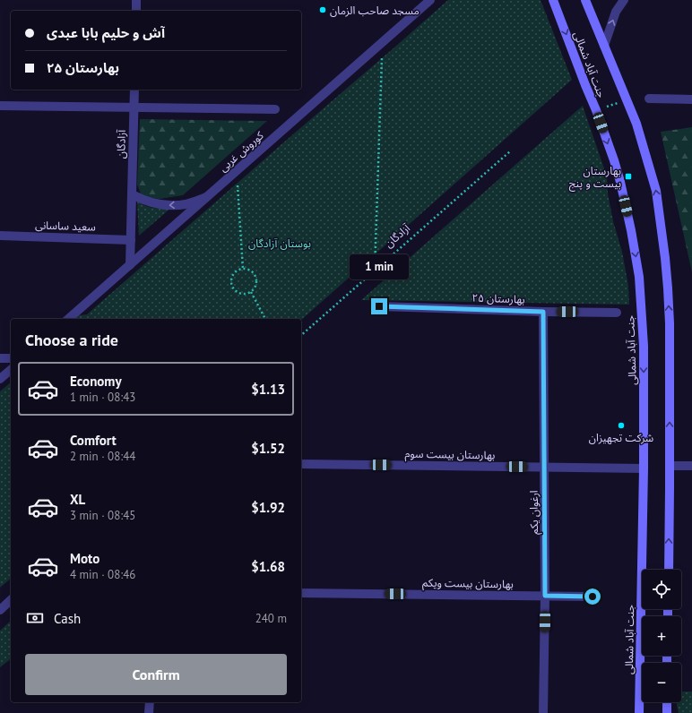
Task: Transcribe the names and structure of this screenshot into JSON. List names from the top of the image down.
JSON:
{
  "streets": {
    "main road": ["جنت آباد شمالی"],
    "street": [
      "آزادگان",
      "کوروش غربی",
      "سعید ساسانی",
      "بهارستان ۲۵",
      "بهارستان بیست سوم",
      "ارغوان یکم",
      "بهارستان بیست ویکم"
    ]
  },
  "crossings": [
    ["جنت آباد شمالی", "بهارستان بیست سوم"],
    ["آزادگان", "کوروش غربی"],
    ["آزادگان", "سعید ساسانی"],
    ["بهارستان ۲۵", "ارغوان یکم"],
    ["بهارستان بیست سوم", "ارغوان یکم"],
    ["ارغوان یکم", "بهارستان بیست ویکم"]
  ],
  "parks": ["بوستان آزادگان"],
  "places": {
    "other": ["مسجد صاحب الزمان", "شرکت تجهیزان"],
    "transit": ["بهارستان بیست و پنج"]
  },
  "page": {
    "banner": ["آش و حلیم بابا عبدی", "بهارستان ۲۵"],
    "bubble": "1 min",
    "heading": "Choose a ride",
    "list": [
      {
        "name": "Economy",
        "note": "1 min · 08:43",
        "value": "$1.13"
      },
      {
        "name": "Comfort",
        "note": "2 min · 08:44",
        "value": "$1.52"
      },
      {
        "name": "XL",
        "note": "3 min · 08:45",
        "value": "$1.92"
      },
      {
        "name": "Moto",
        "note": "4 min · 08:46",
        "value": "$1.68"
      }
    ],
    "map_buttons": ["+", "−"],
    "pay": ["Cash", "240 m"],
    "buttons": "Confirm"
  }
}
